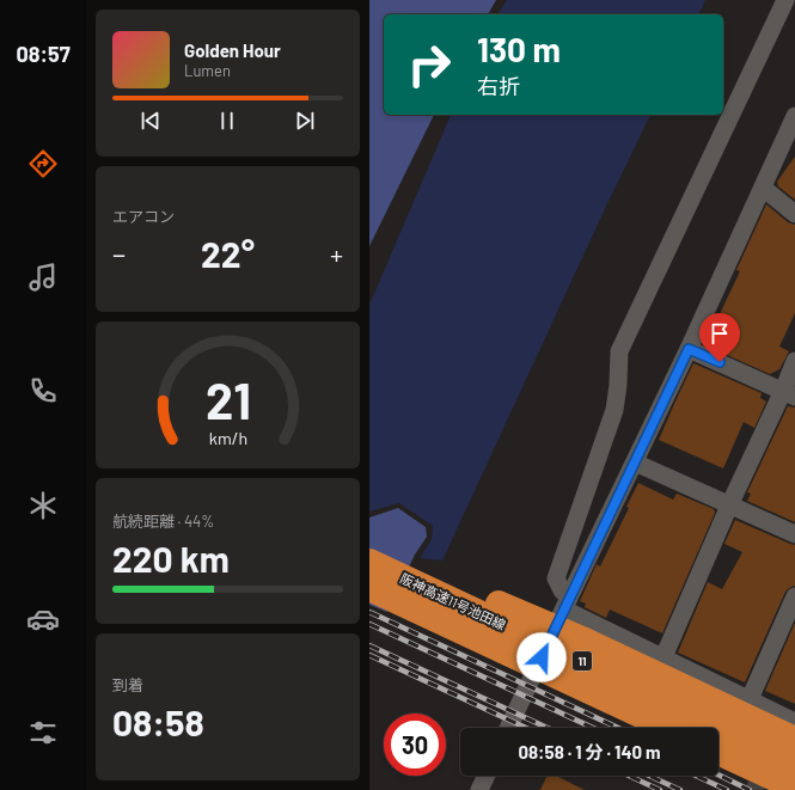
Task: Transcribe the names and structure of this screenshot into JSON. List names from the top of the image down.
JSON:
{
  "streets": {
    "highway": ["阪神高速11号池田線", "11"]
  },
  "crossings": [
    ["阪神高速11号池田線", "11"]
  ],
  "page": {
    "tabs": "08:57",
    "turn": ["130 m", "右折"],
    "song": ["Golden Hour", "Lumen"],
    "tile": [
      "エアコン",
      ["航続距離 · 44%", "220 km"],
      ["到着", "08:58"]
    ],
    "heat": ["−", "22°", "+"],
    "limit": "30",
    "trip": "08:58 · 1 分 · 140 m",
    "gauge": ["21", "km/h"]
  }
}
